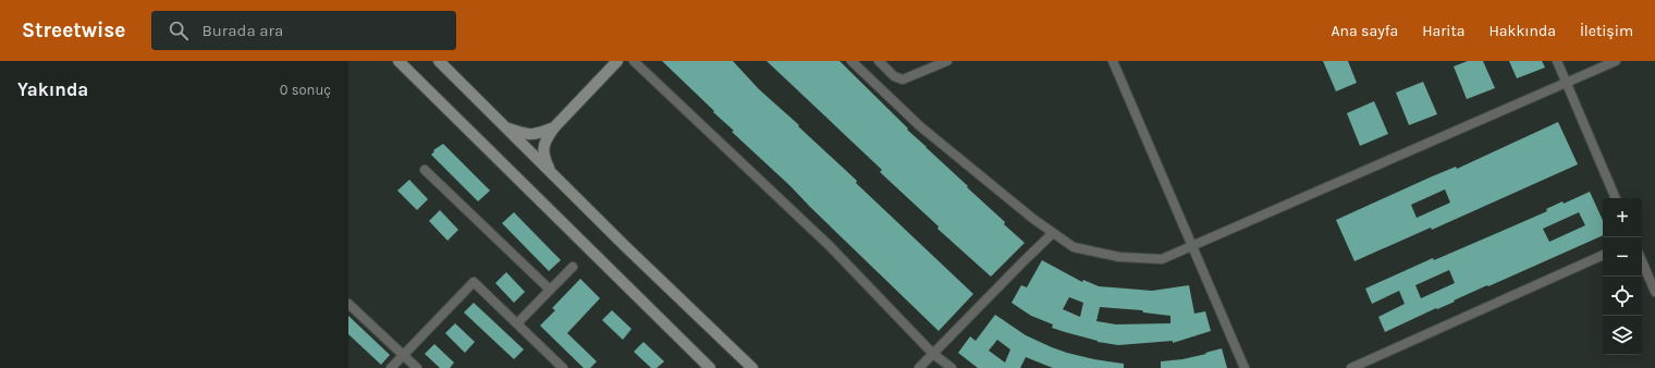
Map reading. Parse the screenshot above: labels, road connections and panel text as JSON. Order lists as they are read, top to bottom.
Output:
{
  "page": {
    "header": "Streetwise",
    "search": "Burada ara",
    "nav": [
      "Ana sayfa",
      "Harita",
      "Hakkında",
      "İletişim"
    ],
    "heading": ["Yakında", "0 sonuç"],
    "map_buttons": ["+", "−"]
  }
}
